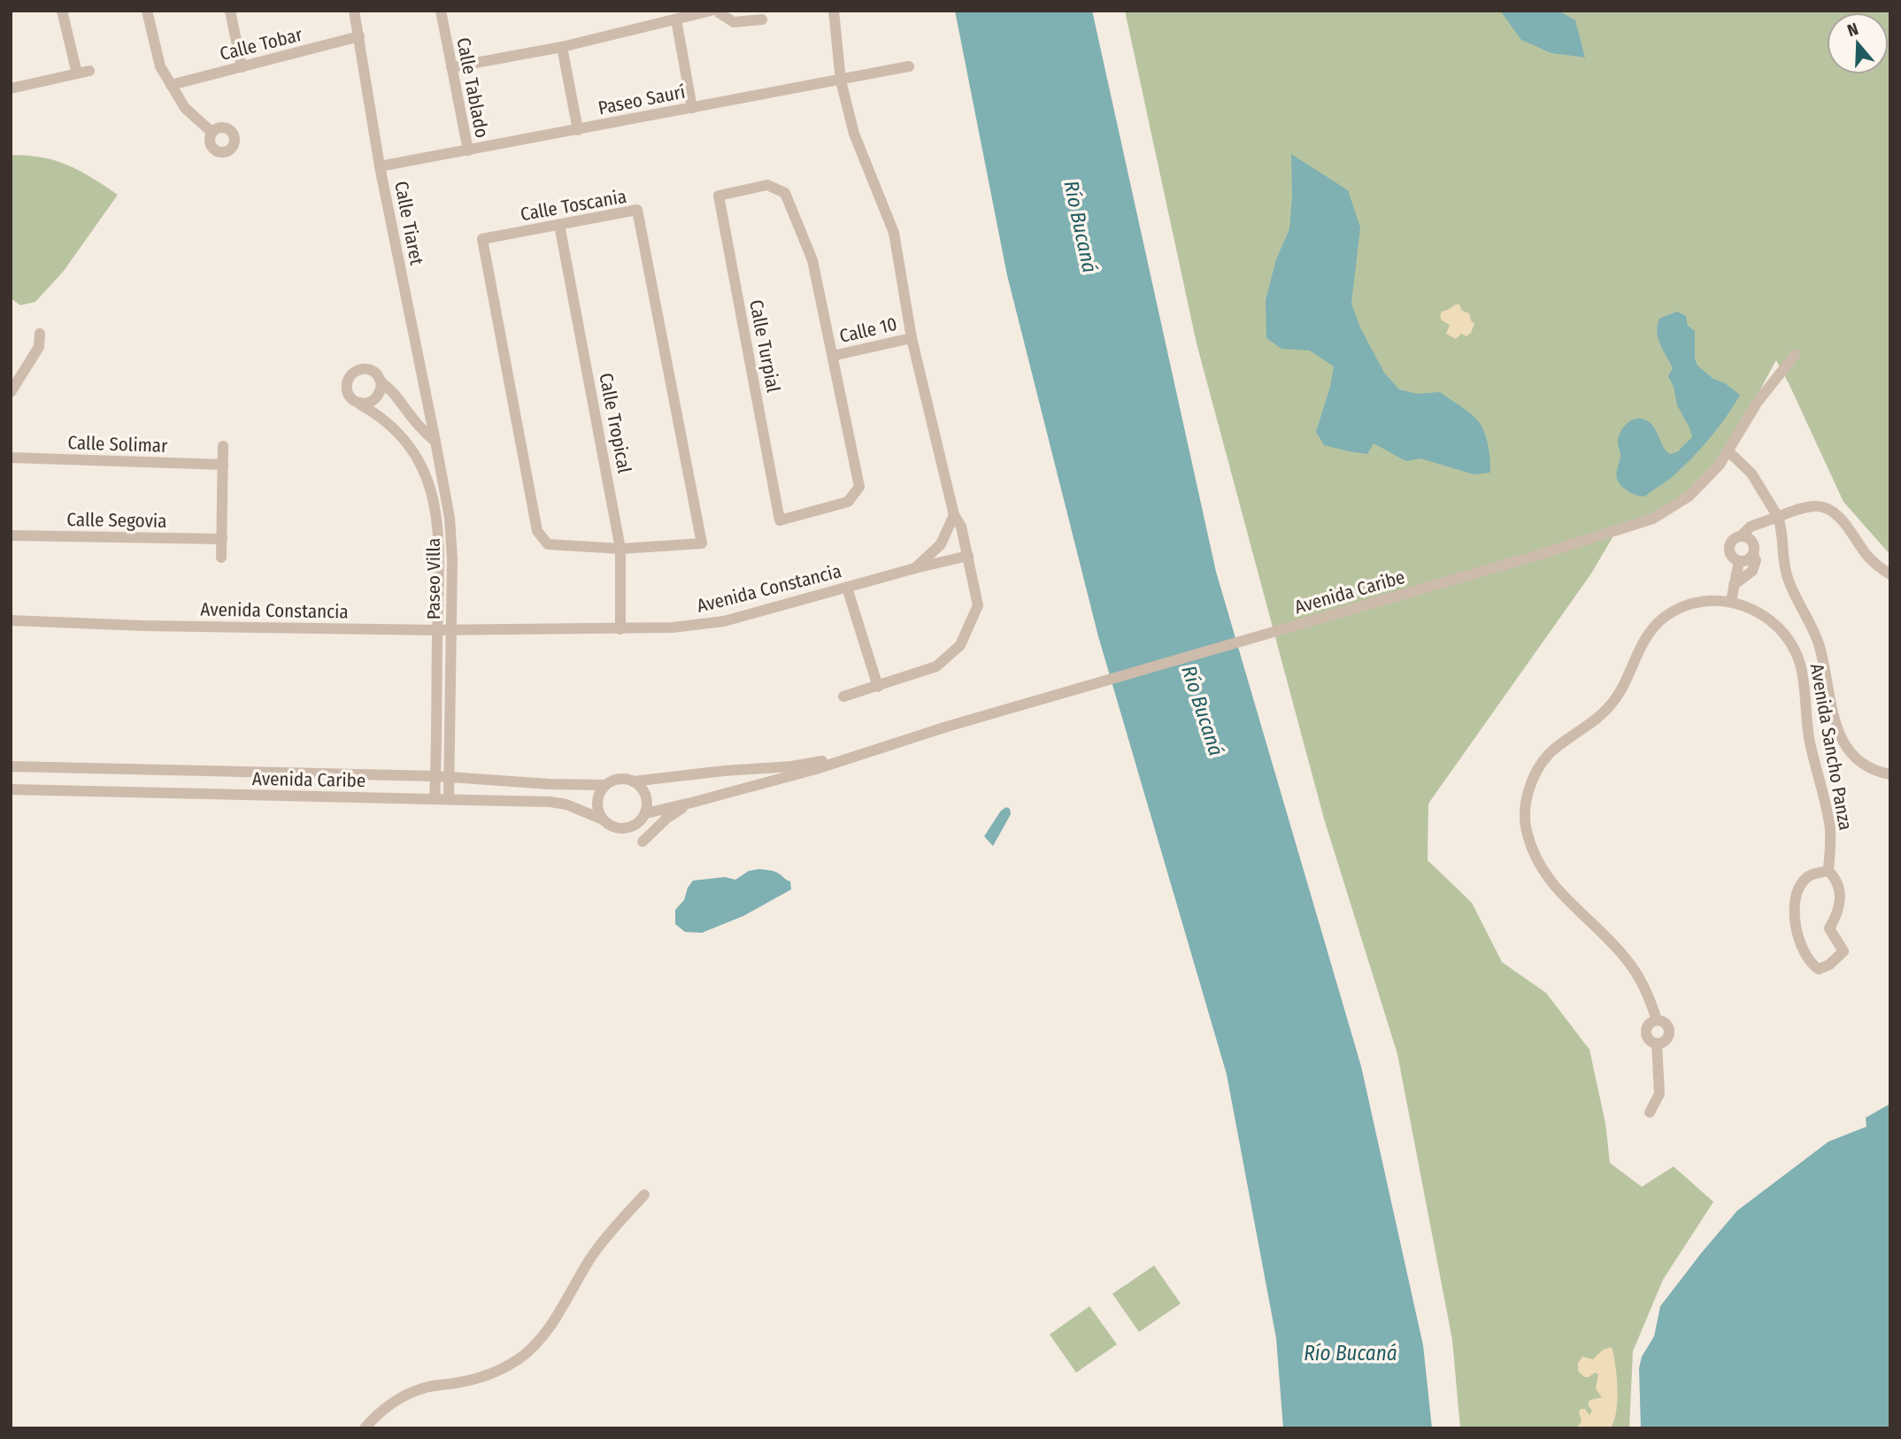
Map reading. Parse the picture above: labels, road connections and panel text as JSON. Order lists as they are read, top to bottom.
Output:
{
  "streets": {
    "street": [
      "Calle Tobar",
      "Calle Tablado",
      "Paseo Saurí",
      "Calle Toscania",
      "Calle Tiaret",
      "Calle 10",
      "Calle Turpial",
      "Calle Tropical",
      "Calle Solimar",
      "Calle Segovia",
      "Paseo Villa",
      "Avenida Constancia",
      "Avenida Caribe",
      "Avenida Sancho Panza"
    ]
  },
  "crossings": [
    ["Calle Tobar", "Calle Tiaret"],
    ["Calle Tablado", "Paseo Saurí"],
    ["Paseo Saurí", "Calle Tiaret"],
    ["Calle Toscania", "Calle Tropical"],
    ["Calle Tiaret", "Paseo Villa"],
    ["Calle 10", "Calle Turpial"],
    ["Calle Tropical", "Avenida Constancia"],
    ["Paseo Villa", "Avenida Constancia"],
    ["Paseo Villa", "Avenida Caribe"]
  ],
  "water": ["Río Bucaná"],
  "north": "top"
}
